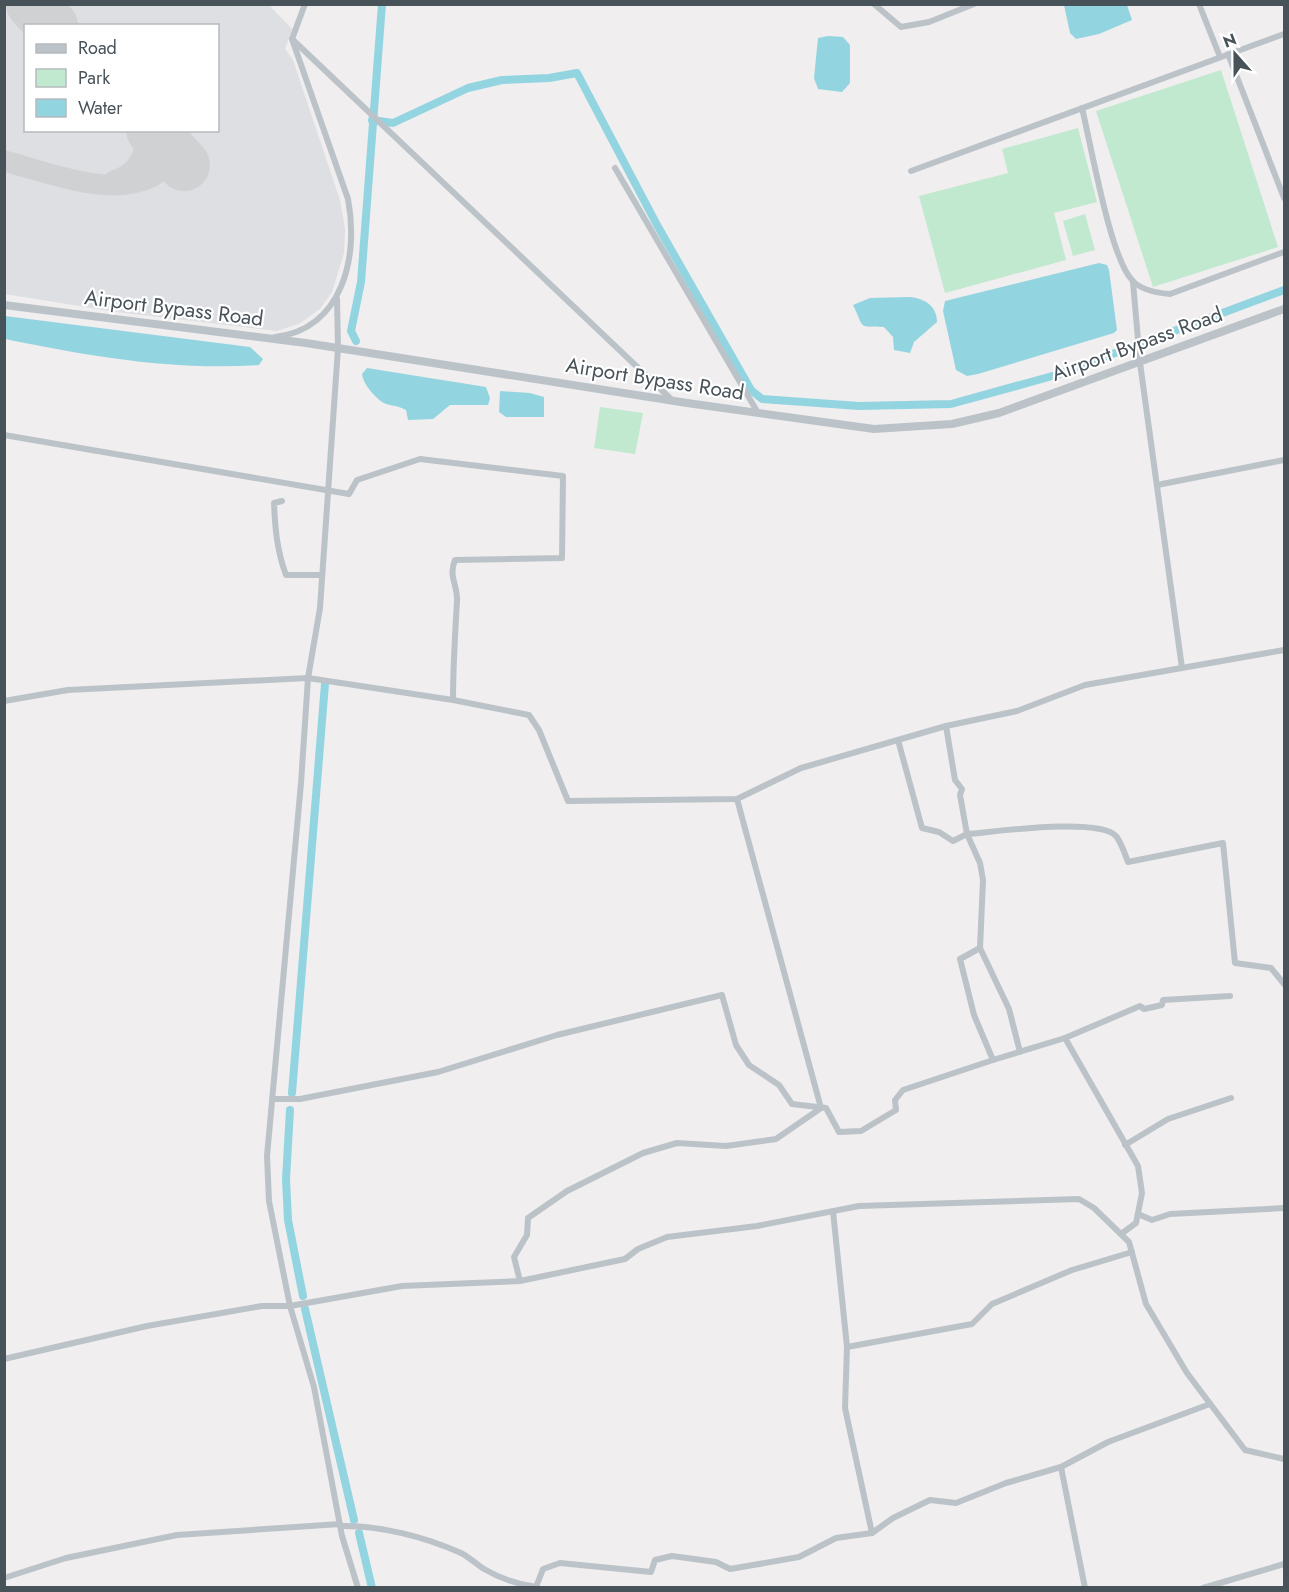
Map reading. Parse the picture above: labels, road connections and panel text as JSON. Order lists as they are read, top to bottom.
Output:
{
  "streets": {
    "street": ["Airport Bypass Road"]
  },
  "legend": ["Road", "Park", "Water"],
  "north": "top"
}
